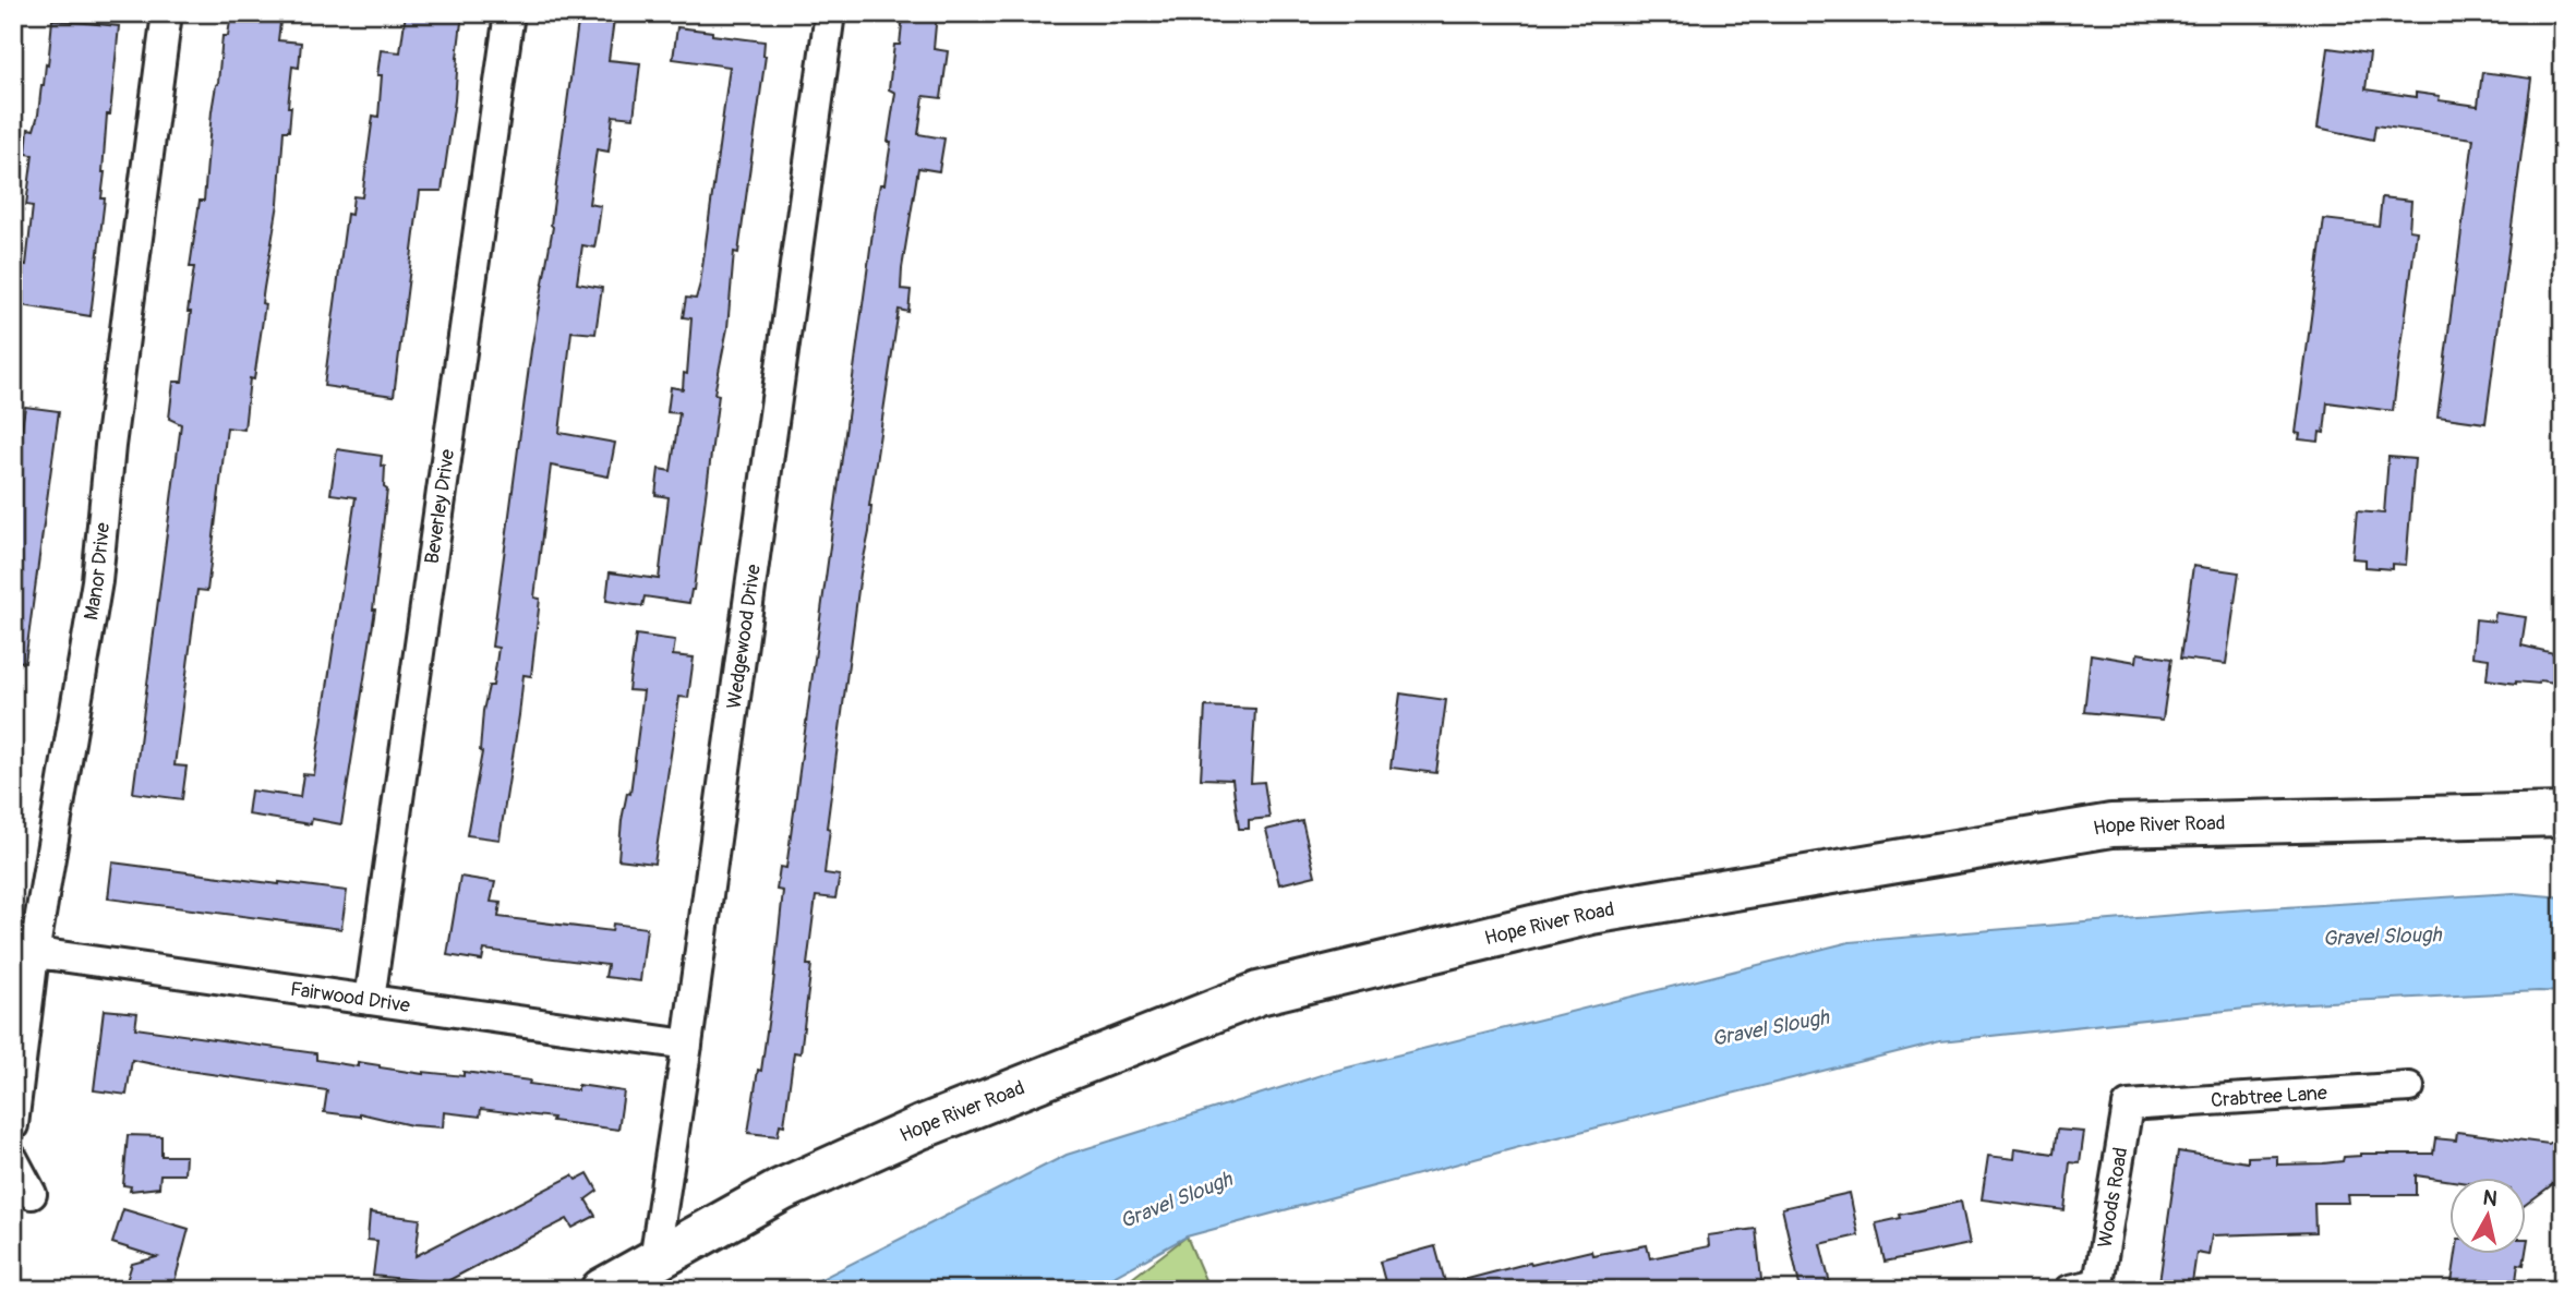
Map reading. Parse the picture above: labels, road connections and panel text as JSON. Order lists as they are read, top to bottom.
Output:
{
  "streets": {
    "street": [
      "Beverley Drive",
      "Manor Drive",
      "Wedgewood Drive",
      "Hope River Road",
      "Fairwood Drive",
      "Crabtree Lane",
      "Woods Road"
    ]
  },
  "crossings": [
    ["Beverley Drive", "Fairwood Drive"],
    ["Manor Drive", "Fairwood Drive"],
    ["Wedgewood Drive", "Hope River Road"],
    ["Wedgewood Drive", "Fairwood Drive"],
    ["Crabtree Lane", "Woods Road"]
  ],
  "water": ["Gravel Slough"],
  "north": "top"
}
